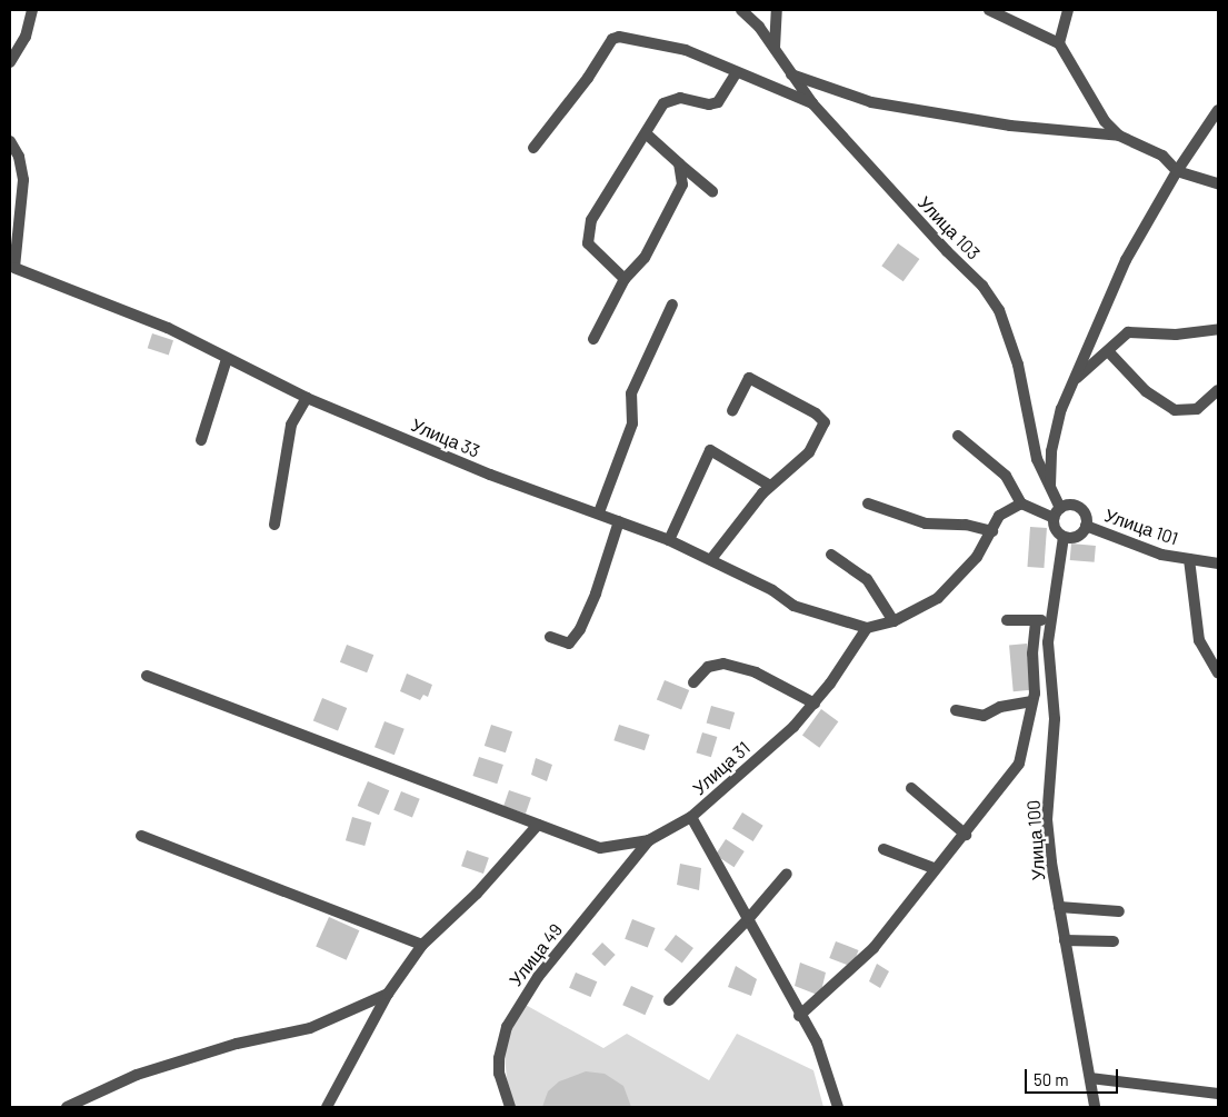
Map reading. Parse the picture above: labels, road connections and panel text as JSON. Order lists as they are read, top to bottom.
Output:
{
  "streets": {
    "street": [
      "Улица 103",
      "Улица 33",
      "Улица 101",
      "Улица 31",
      "Улица 100",
      "Улица 49"
    ]
  },
  "crossings": [
    ["Улица 103", "Улица 101"],
    ["Улица 103", "Улица 100"],
    ["Улица 33", "Улица 31"],
    ["Улица 101", "Улица 100"],
    ["Улица 31", "Улица 49"]
  ],
  "scale_bar": "50 m"
}
